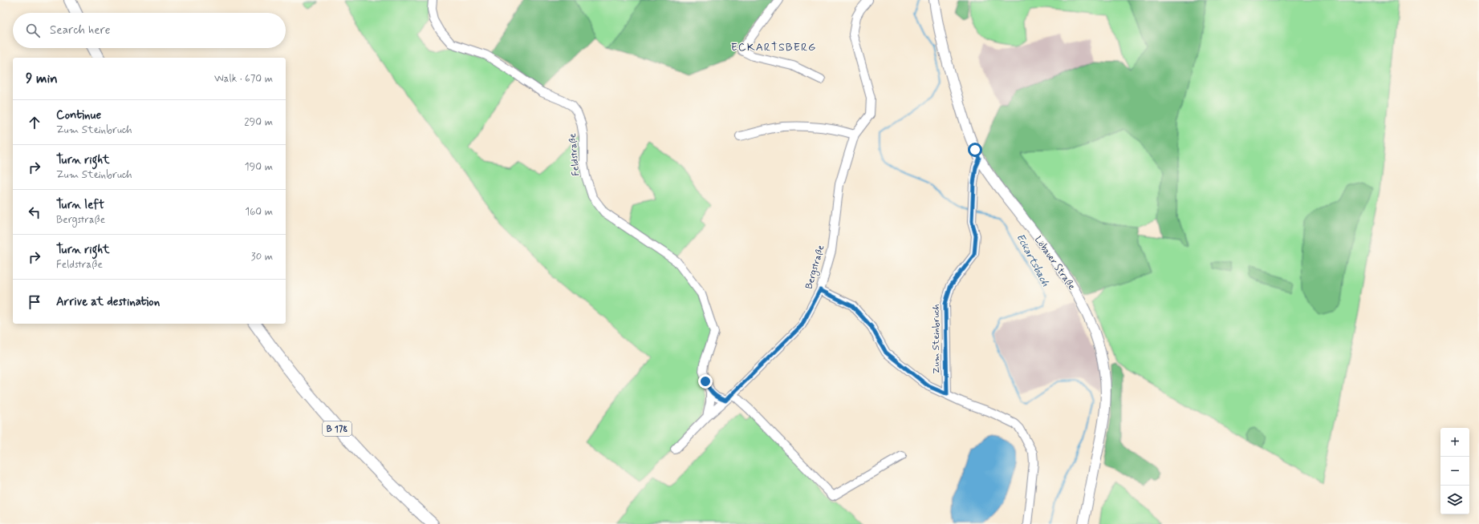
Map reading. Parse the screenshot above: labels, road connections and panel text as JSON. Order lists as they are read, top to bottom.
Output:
{
  "streets": {
    "highway": ["B 178"],
    "main road": ["Löbauer Straße"],
    "street": ["Feldstraße", "Bergstraße", "Zum Steinbruch"]
  },
  "crossings": [
    ["Feldstraße", "Bergstraße"],
    ["Löbauer Straße", "Zum Steinbruch"],
    ["Bergstraße", "Zum Steinbruch"]
  ],
  "districts": ["ECKARTSBERG"],
  "water": ["Eckartsbach"],
  "page": {
    "search": "Search here",
    "heading": ["9 min", "Walk · 670 m"],
    "list": [
      ["Continue", "Zum Steinbruch", "290 m"],
      ["Turn right", "Zum Steinbruch", "190 m"],
      ["Turn left", "Bergstraße", "160 m"],
      ["Turn right", "Feldstraße", "30 m"],
      "Arrive at destination"
    ],
    "map_buttons": ["+", "−"]
  }
}
